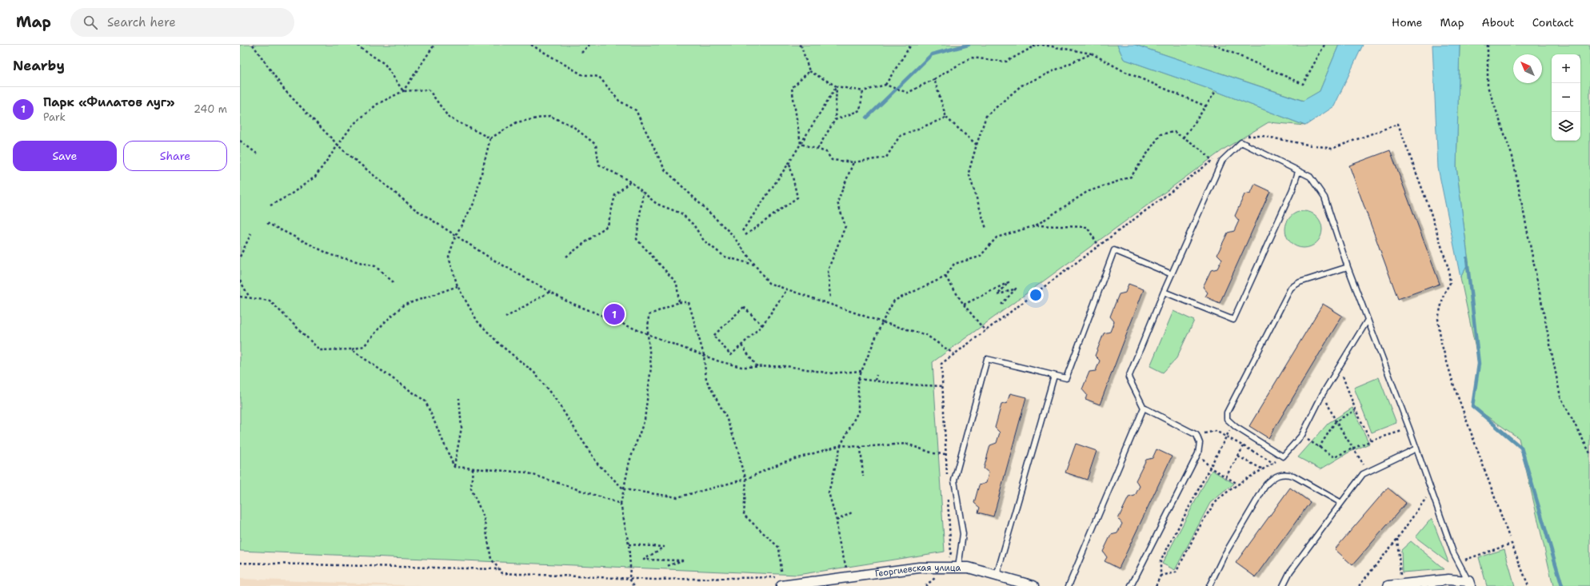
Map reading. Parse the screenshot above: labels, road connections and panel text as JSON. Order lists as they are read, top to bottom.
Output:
{
  "streets": {
    "street": ["Георгиевская улица"]
  },
  "north": "top left",
  "page": {
    "header": "Map",
    "search": "Search here",
    "nav": [
      "Home",
      "Map",
      "About",
      "Contact"
    ],
    "heading": "Nearby",
    "map_buttons": ["+", "−"],
    "list": [
      {
        "mark": "1",
        "name": "Парк «Филатов луг»",
        "note": "Park",
        "value": "240 m"
      }
    ],
    "buttons": ["Save", "Share"],
    "pins": "1"
  }
}
